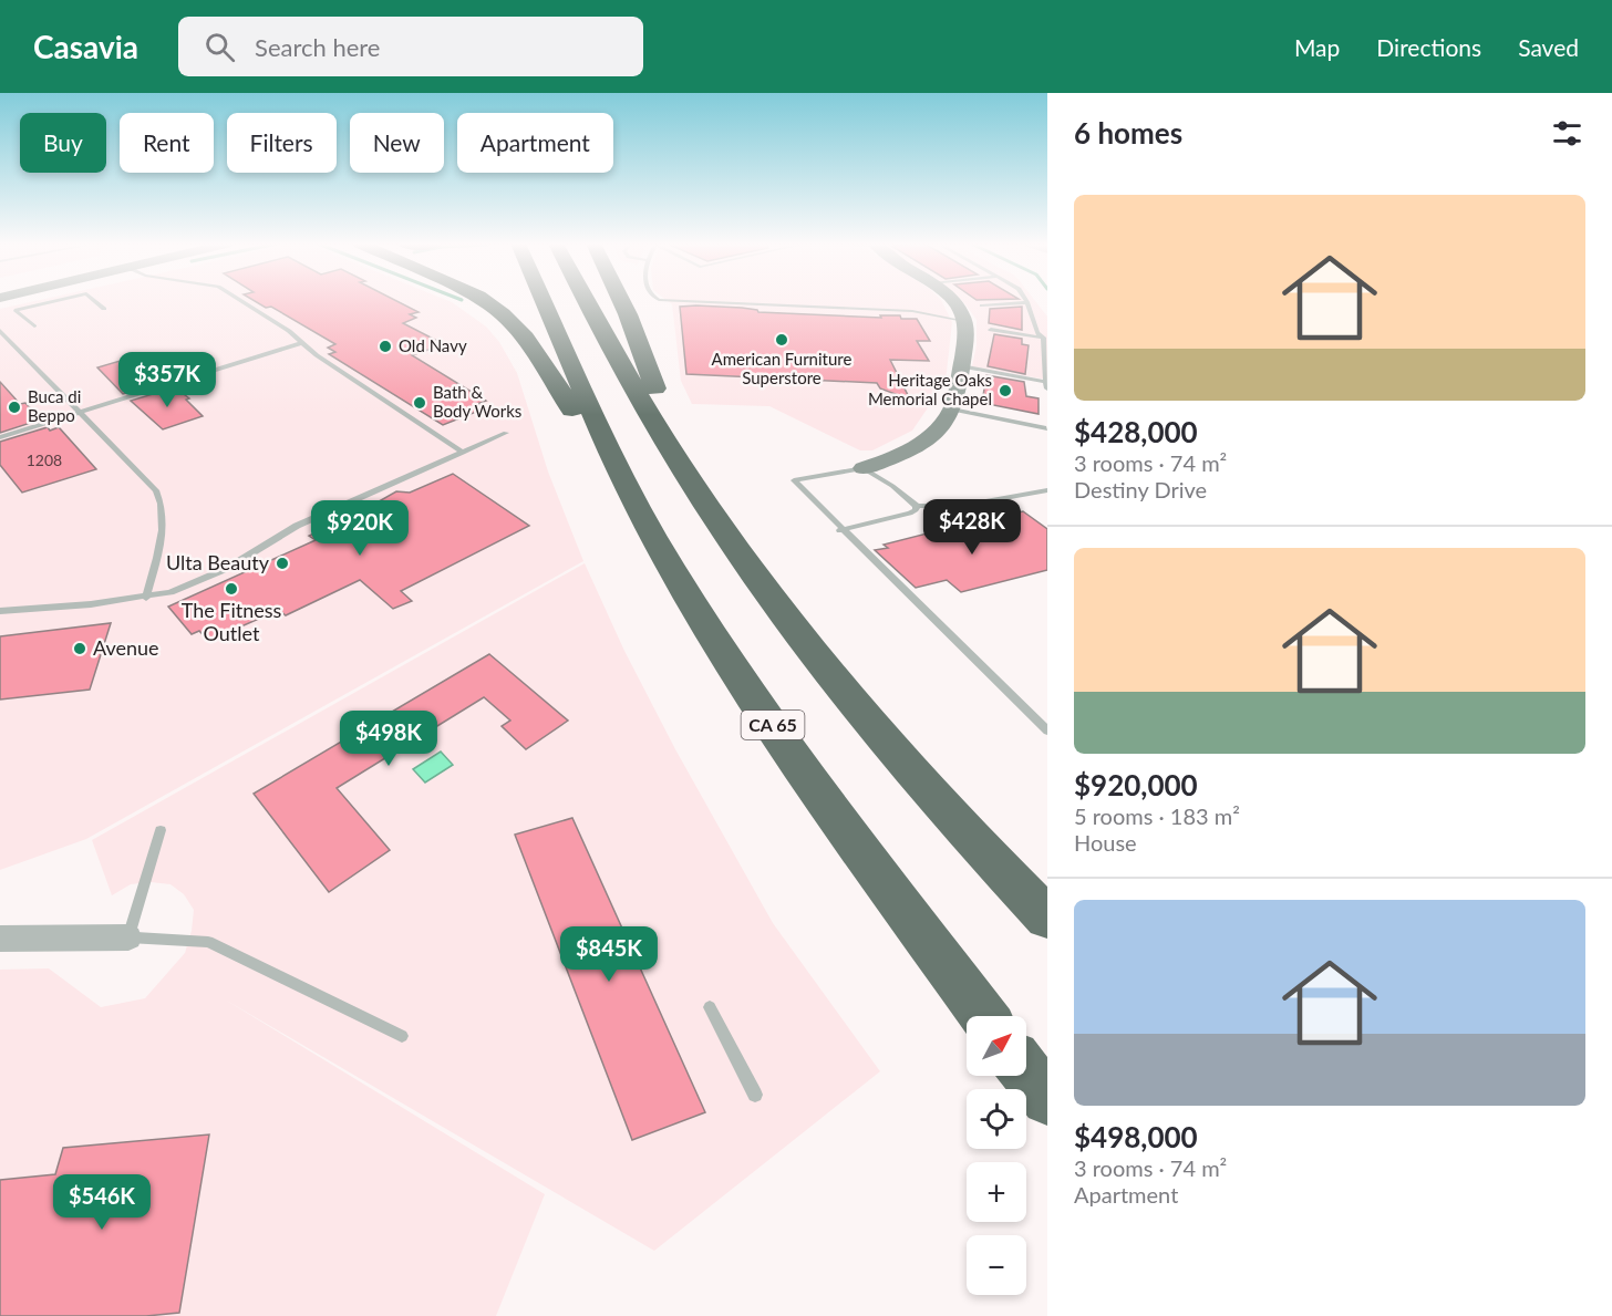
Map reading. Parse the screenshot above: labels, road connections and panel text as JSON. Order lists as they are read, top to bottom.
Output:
{
  "streets": {
    "highway": ["CA 65"]
  },
  "places": [
    "American Furniture Superstore",
    "Old Navy",
    "Heritage Oaks Memorial Chapel",
    "Bath & Body Works",
    "Buca di Beppo",
    "Ulta Beauty",
    "The Fitness Outlet",
    "Avenue"
  ],
  "house_numbers": ["1208"],
  "north": "top right",
  "page": {
    "header": "Casavia",
    "search": "Search here",
    "nav": ["Map", "Directions", "Saved"],
    "heading": "6 homes",
    "chip": [
      "Buy",
      "Rent",
      "Filters",
      "New",
      "Apartment"
    ],
    "list": [
      {
        "name": "$428,000",
        "note": "3 rooms · 74 m² · Destiny Drive"
      },
      {
        "name": "$920,000",
        "note": "5 rooms · 183 m² · House"
      },
      {
        "name": "$498,000",
        "note": "3 rooms · 74 m² · Apartment"
      }
    ],
    "price": [
      "$357K",
      "$428K",
      "$920K",
      "$498K",
      "$845K",
      "$546K"
    ],
    "map_buttons": ["+", "−"]
  }
}
